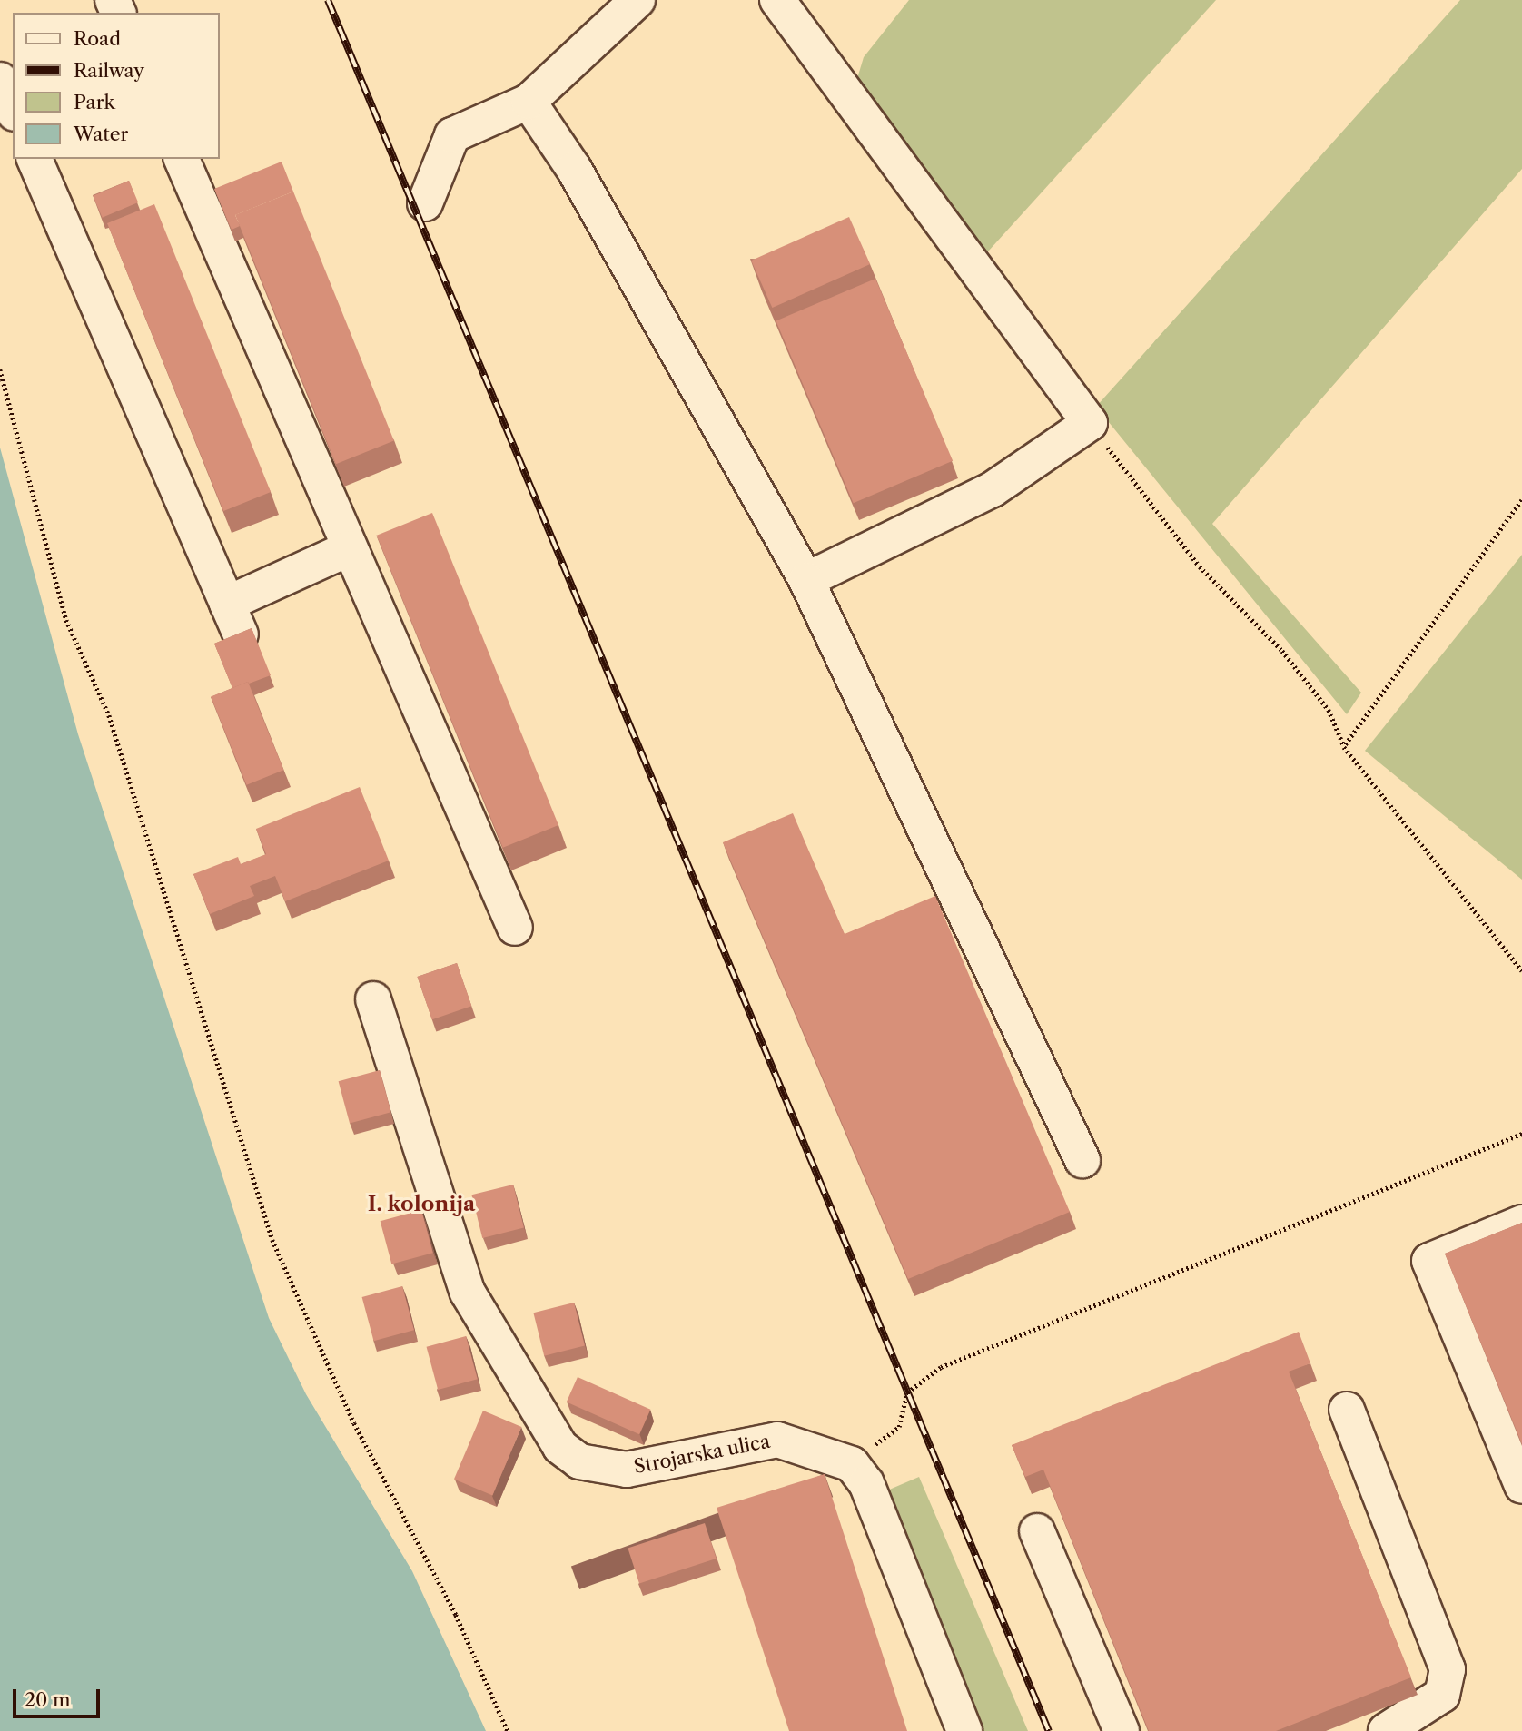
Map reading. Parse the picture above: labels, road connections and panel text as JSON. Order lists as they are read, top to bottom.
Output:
{
  "streets": {
    "street": ["Strojarska ulica"]
  },
  "districts": ["I. kolonija"],
  "legend": [
    "Road",
    "Railway",
    "Park",
    "Water"
  ],
  "scale_bar": "20 m"
}
